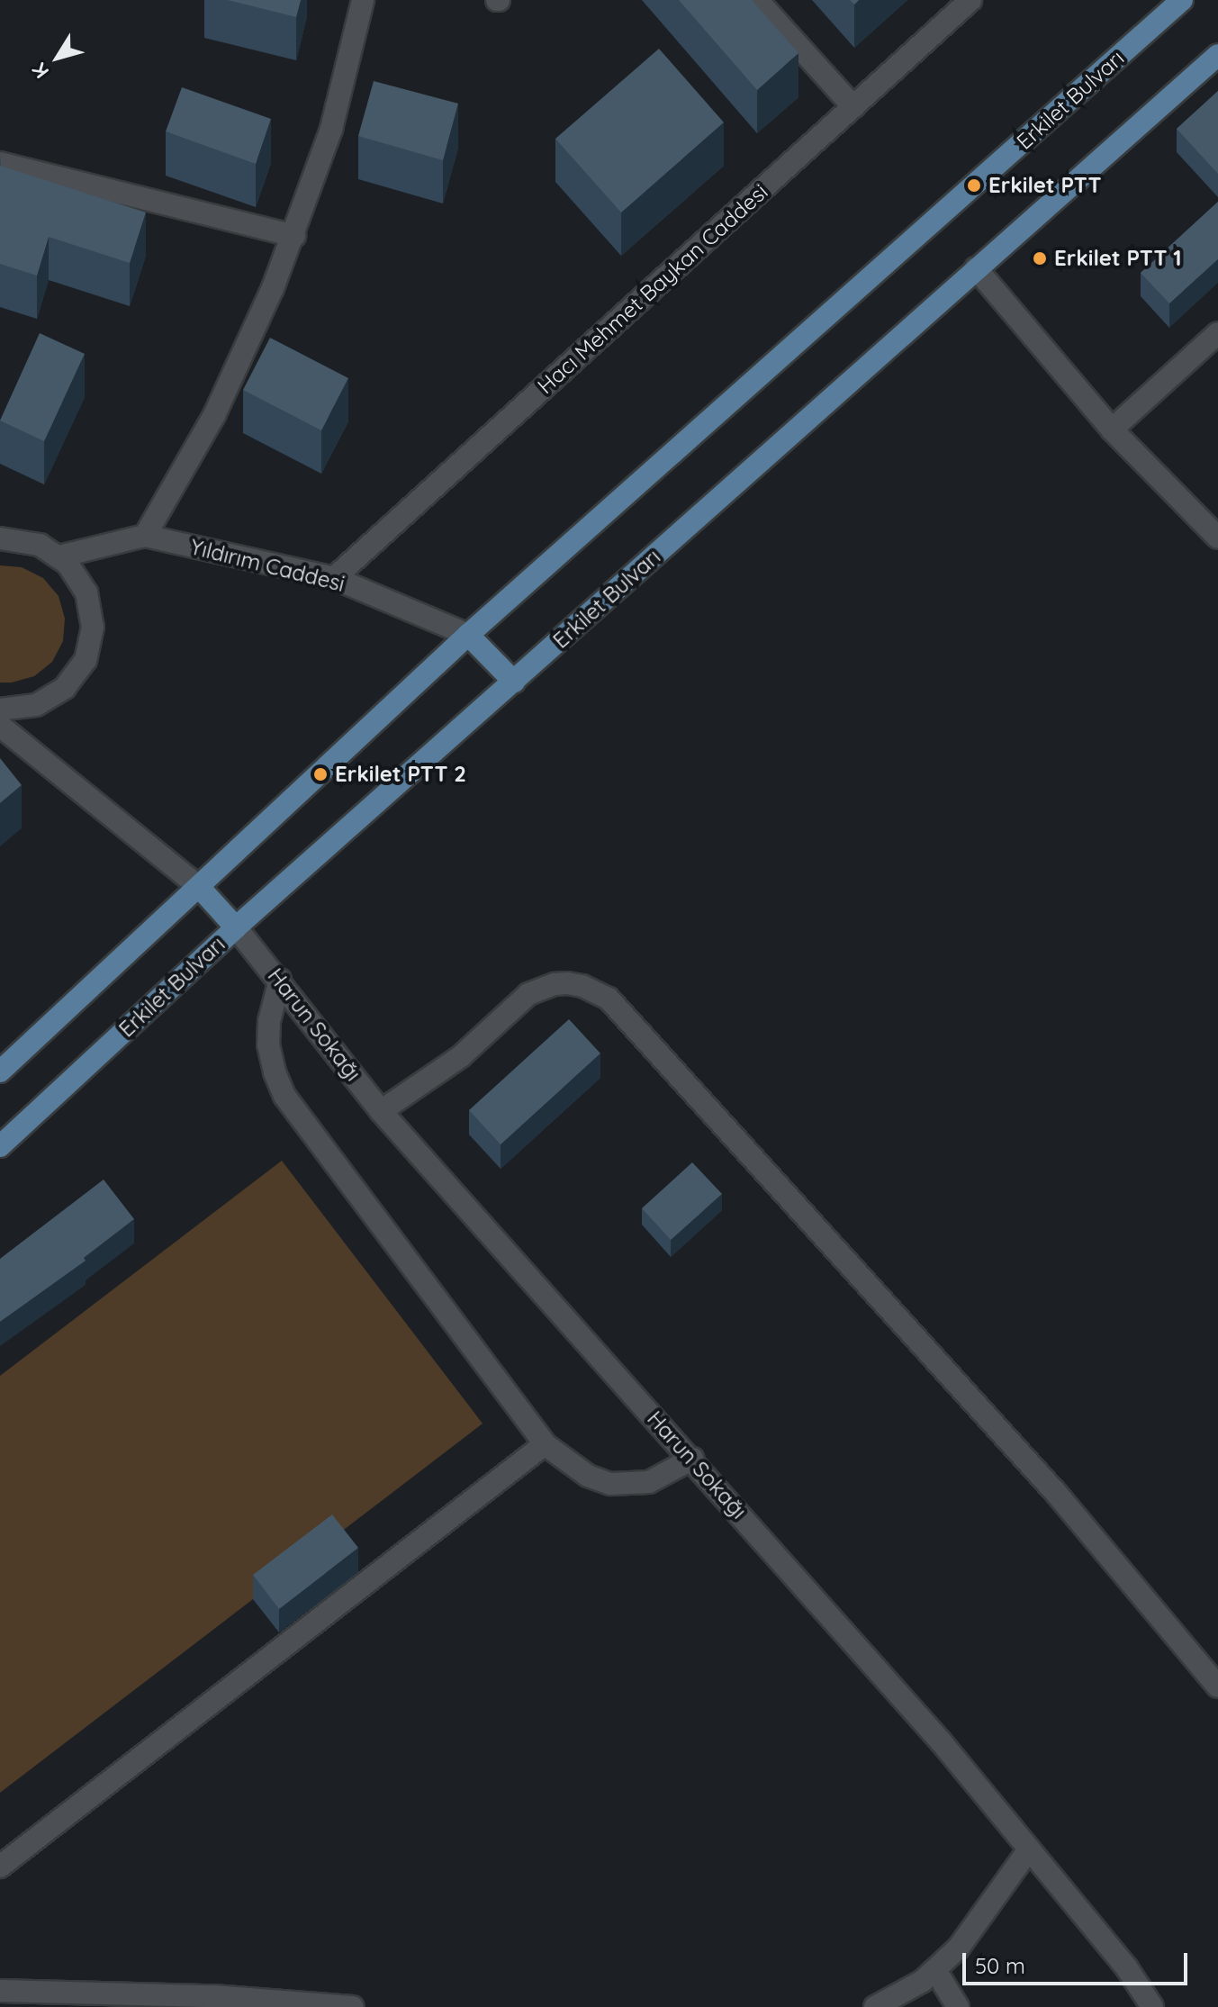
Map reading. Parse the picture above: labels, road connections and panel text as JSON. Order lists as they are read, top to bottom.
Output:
{
  "streets": {
    "main road": ["Erkilet Bulvarı"],
    "street": ["Hacı Mehmet Baykan Caddesi", "Yıldırım Caddesi", "Harun Sokağı"]
  },
  "crossings": [
    ["Erkilet Bulvarı", "Yıldırım Caddesi"],
    ["Erkilet Bulvarı", "Harun Sokağı"],
    ["Hacı Mehmet Baykan Caddesi", "Yıldırım Caddesi"]
  ],
  "places": ["Erkilet PTT", "Erkilet PTT 1", "Erkilet PTT 2"],
  "scale_bar": "50 m",
  "north": "bottom left"
}
